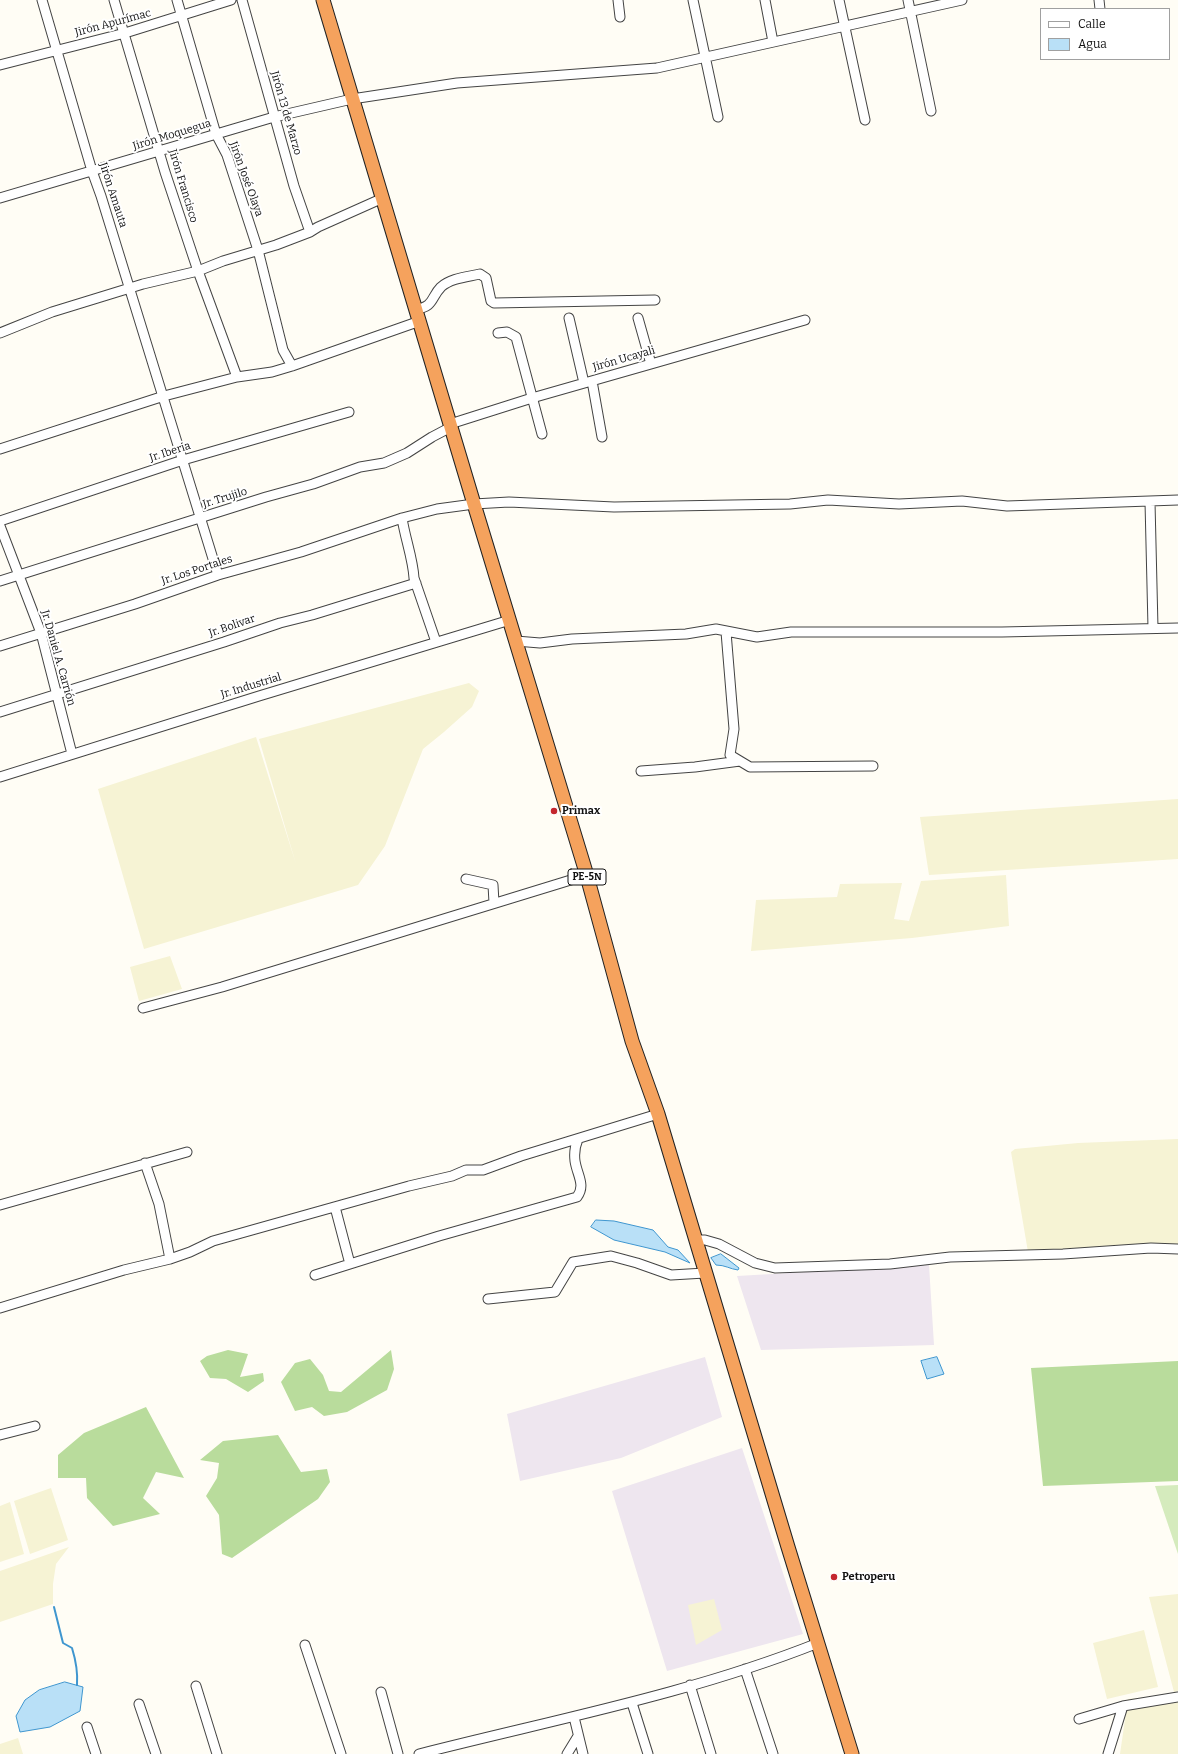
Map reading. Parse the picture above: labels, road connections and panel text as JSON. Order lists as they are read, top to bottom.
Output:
{
  "streets": {
    "highway": ["PE-5N"],
    "street": [
      "Jirón Apurímac",
      "Jirón 13 de Marzo",
      "Jirón Moquegua",
      "Jirón José Olaya",
      "Jirón Francisco",
      "Jirón Amauta",
      "Jirón Ucayali",
      "Jr. Iberia",
      "Jr. Trujilo",
      "Jr. Los Portales",
      "Jr. Bolivar",
      "Jr. Daniel A. Carrión",
      "Jr. Industrial"
    ]
  },
  "crossings": [
    ["Jirón Apurímac", "Jirón José Olaya"],
    ["Jirón Apurímac", "Jirón Francisco"],
    ["Jirón Apurímac", "Jirón Amauta"],
    ["Jirón 13 de Marzo", "Jirón Moquegua"],
    ["Jirón Moquegua", "Jirón José Olaya"],
    ["Jirón Moquegua", "Jirón Francisco"],
    ["Jirón Moquegua", "Jirón Amauta"],
    ["Jirón Moquegua", "PE-5N"],
    ["Jirón Amauta", "Jr. Iberia"],
    ["Jirón Amauta", "Jr. Trujilo"],
    ["Jirón Amauta", "Jr. Los Portales"],
    ["Jirón Ucayali", "Jr. Trujilo"],
    ["Jirón Ucayali", "PE-5N"],
    ["Jr. Trujilo", "Jr. Daniel A. Carrión"],
    ["Jr. Trujilo", "PE-5N"],
    ["Jr. Los Portales", "Jr. Daniel A. Carrión"],
    ["Jr. Los Portales", "PE-5N"],
    ["Jr. Bolivar", "Jr. Daniel A. Carrión"],
    ["Jr. Daniel A. Carrión", "Jr. Industrial"],
    ["Jr. Industrial", "PE-5N"]
  ],
  "places": ["Primax", "Petroperu"],
  "legend": ["Calle", "Agua"]
}
